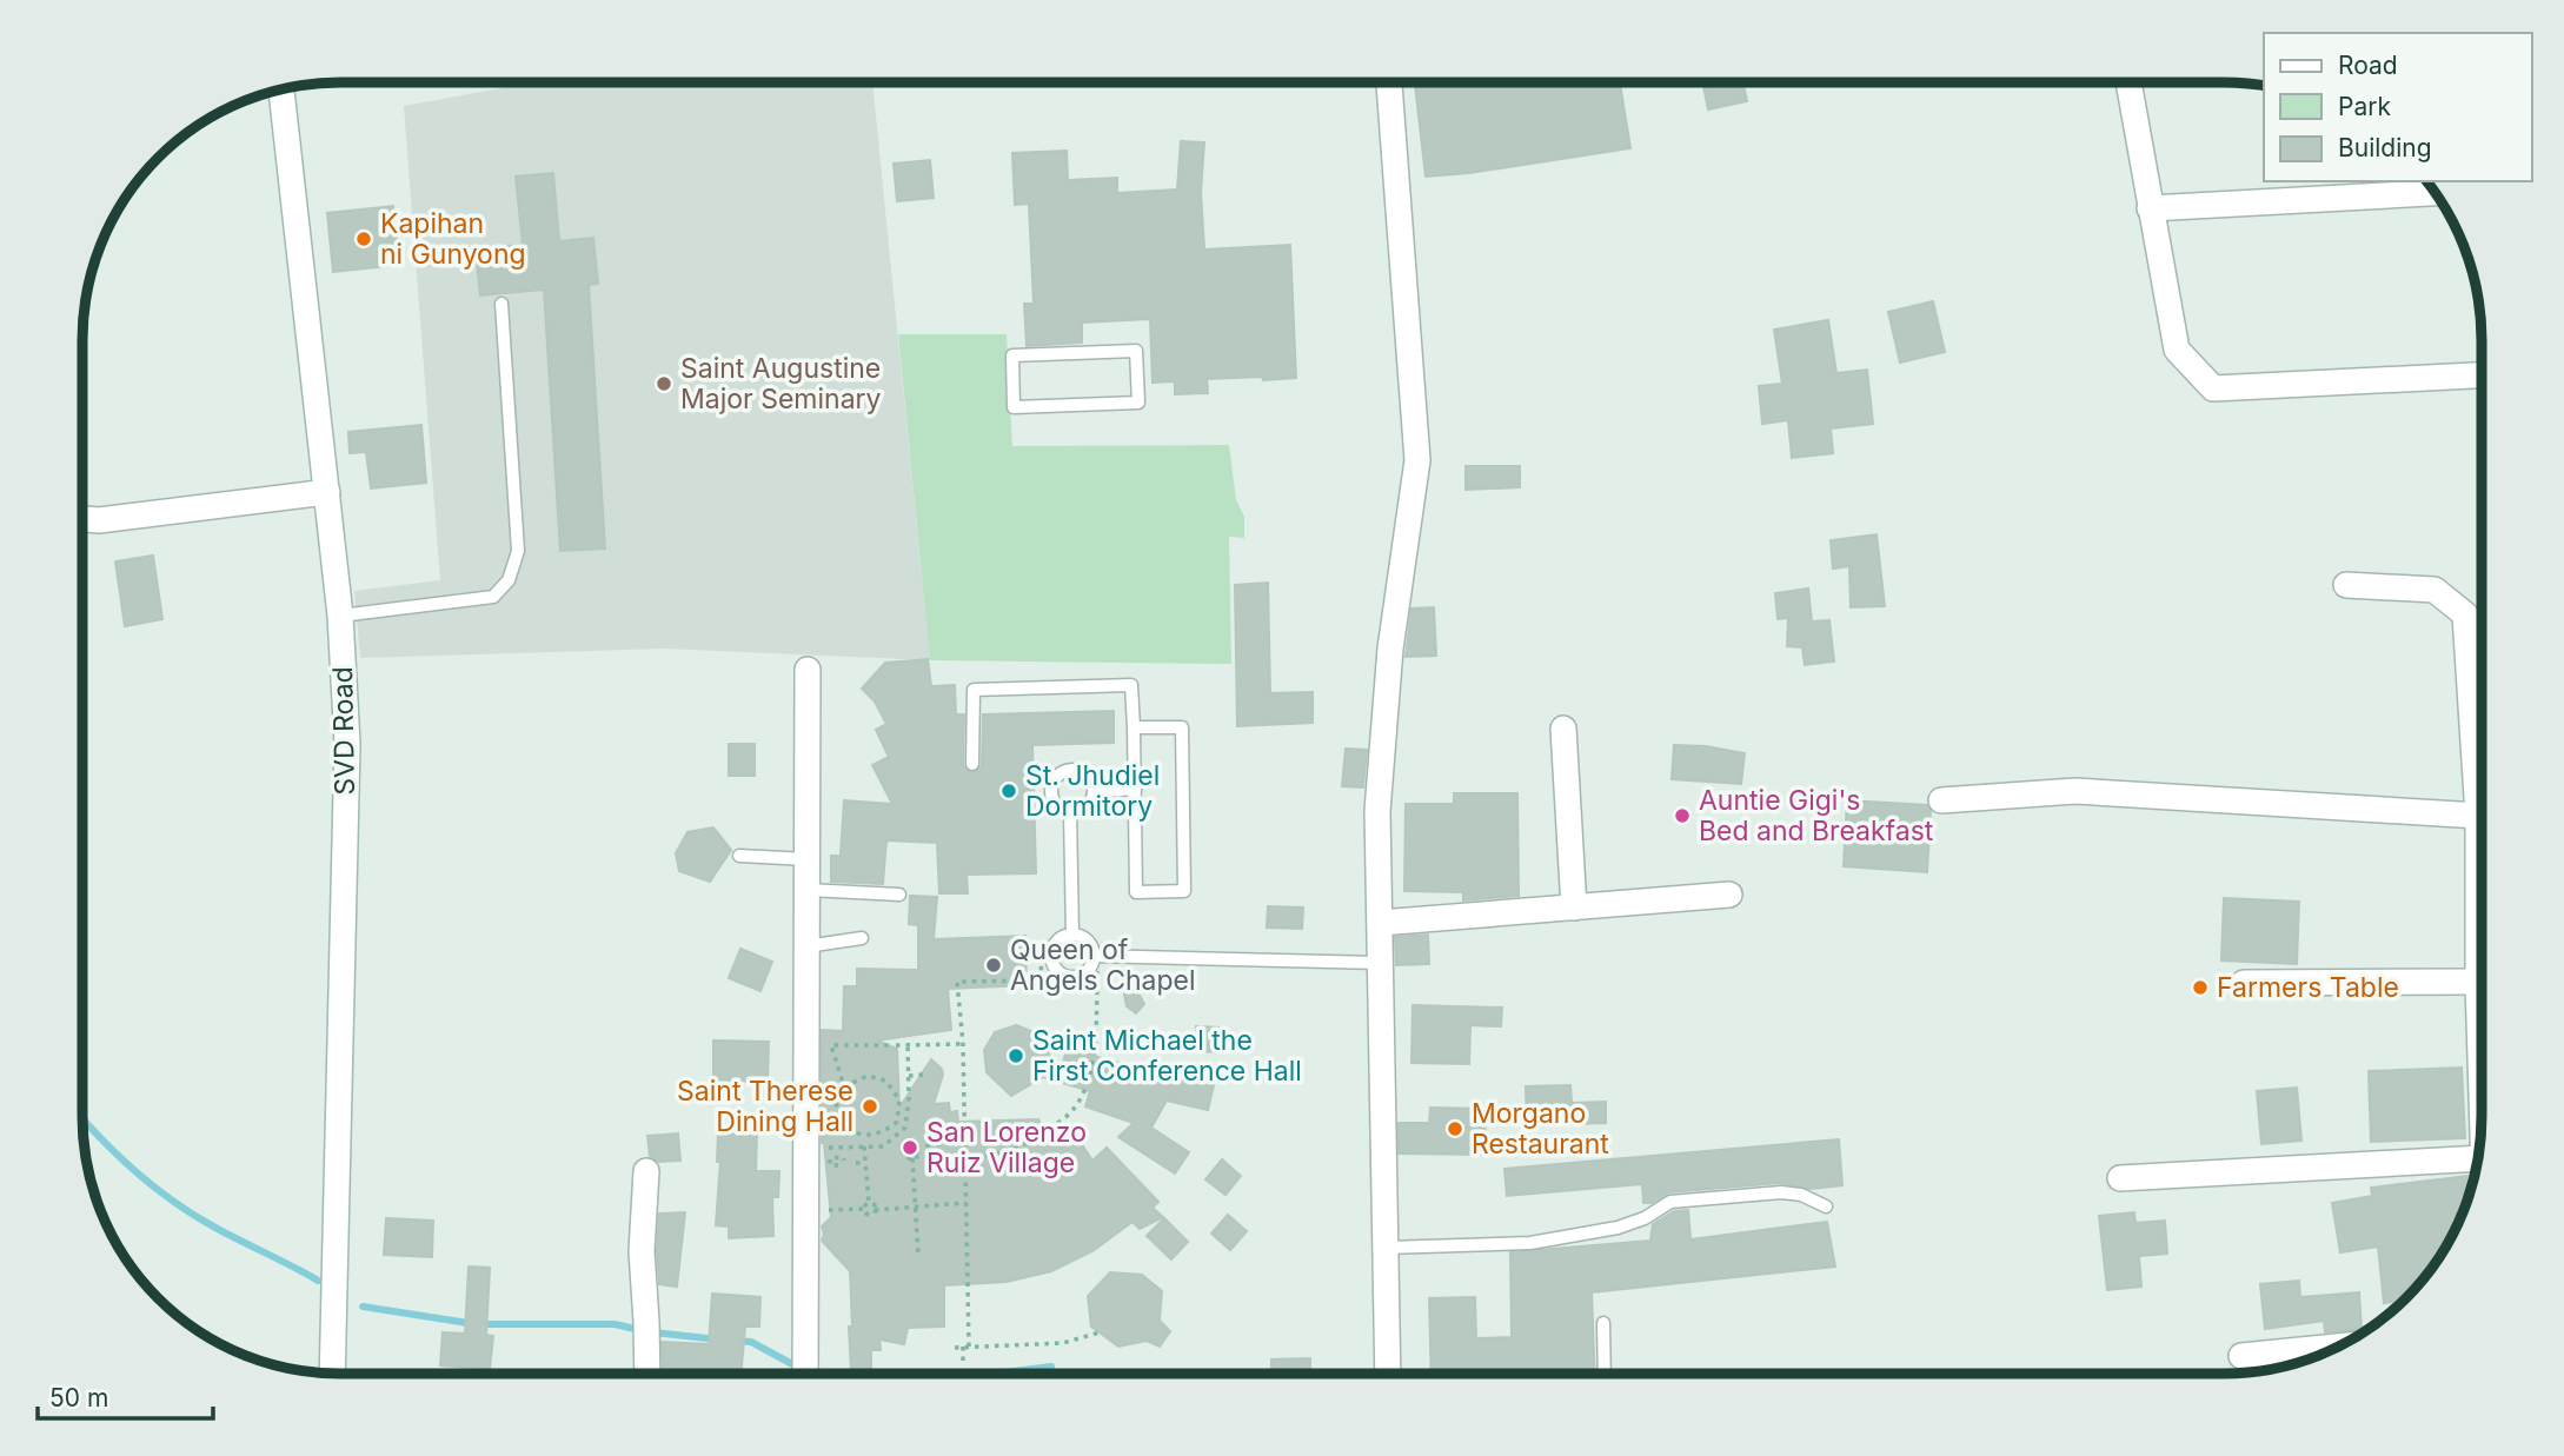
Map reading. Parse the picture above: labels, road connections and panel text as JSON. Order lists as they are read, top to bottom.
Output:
{
  "streets": {
    "street": ["SVD Road"]
  },
  "places": [
    "Kapihan ni Gunyong",
    "Saint Augustine Major Seminary",
    "St. Jhudiel Dormitory",
    "Auntie Gigi's Bed and Breakfast",
    "Queen of Angels Chapel",
    "Farmers Table",
    "Saint Michael the First Conference Hall",
    "Saint Therese Dining Hall",
    "Morgano Restaurant",
    "San Lorenzo Ruiz Village"
  ],
  "legend": ["Road", "Park", "Building"],
  "scale_bar": "50 m"
}
